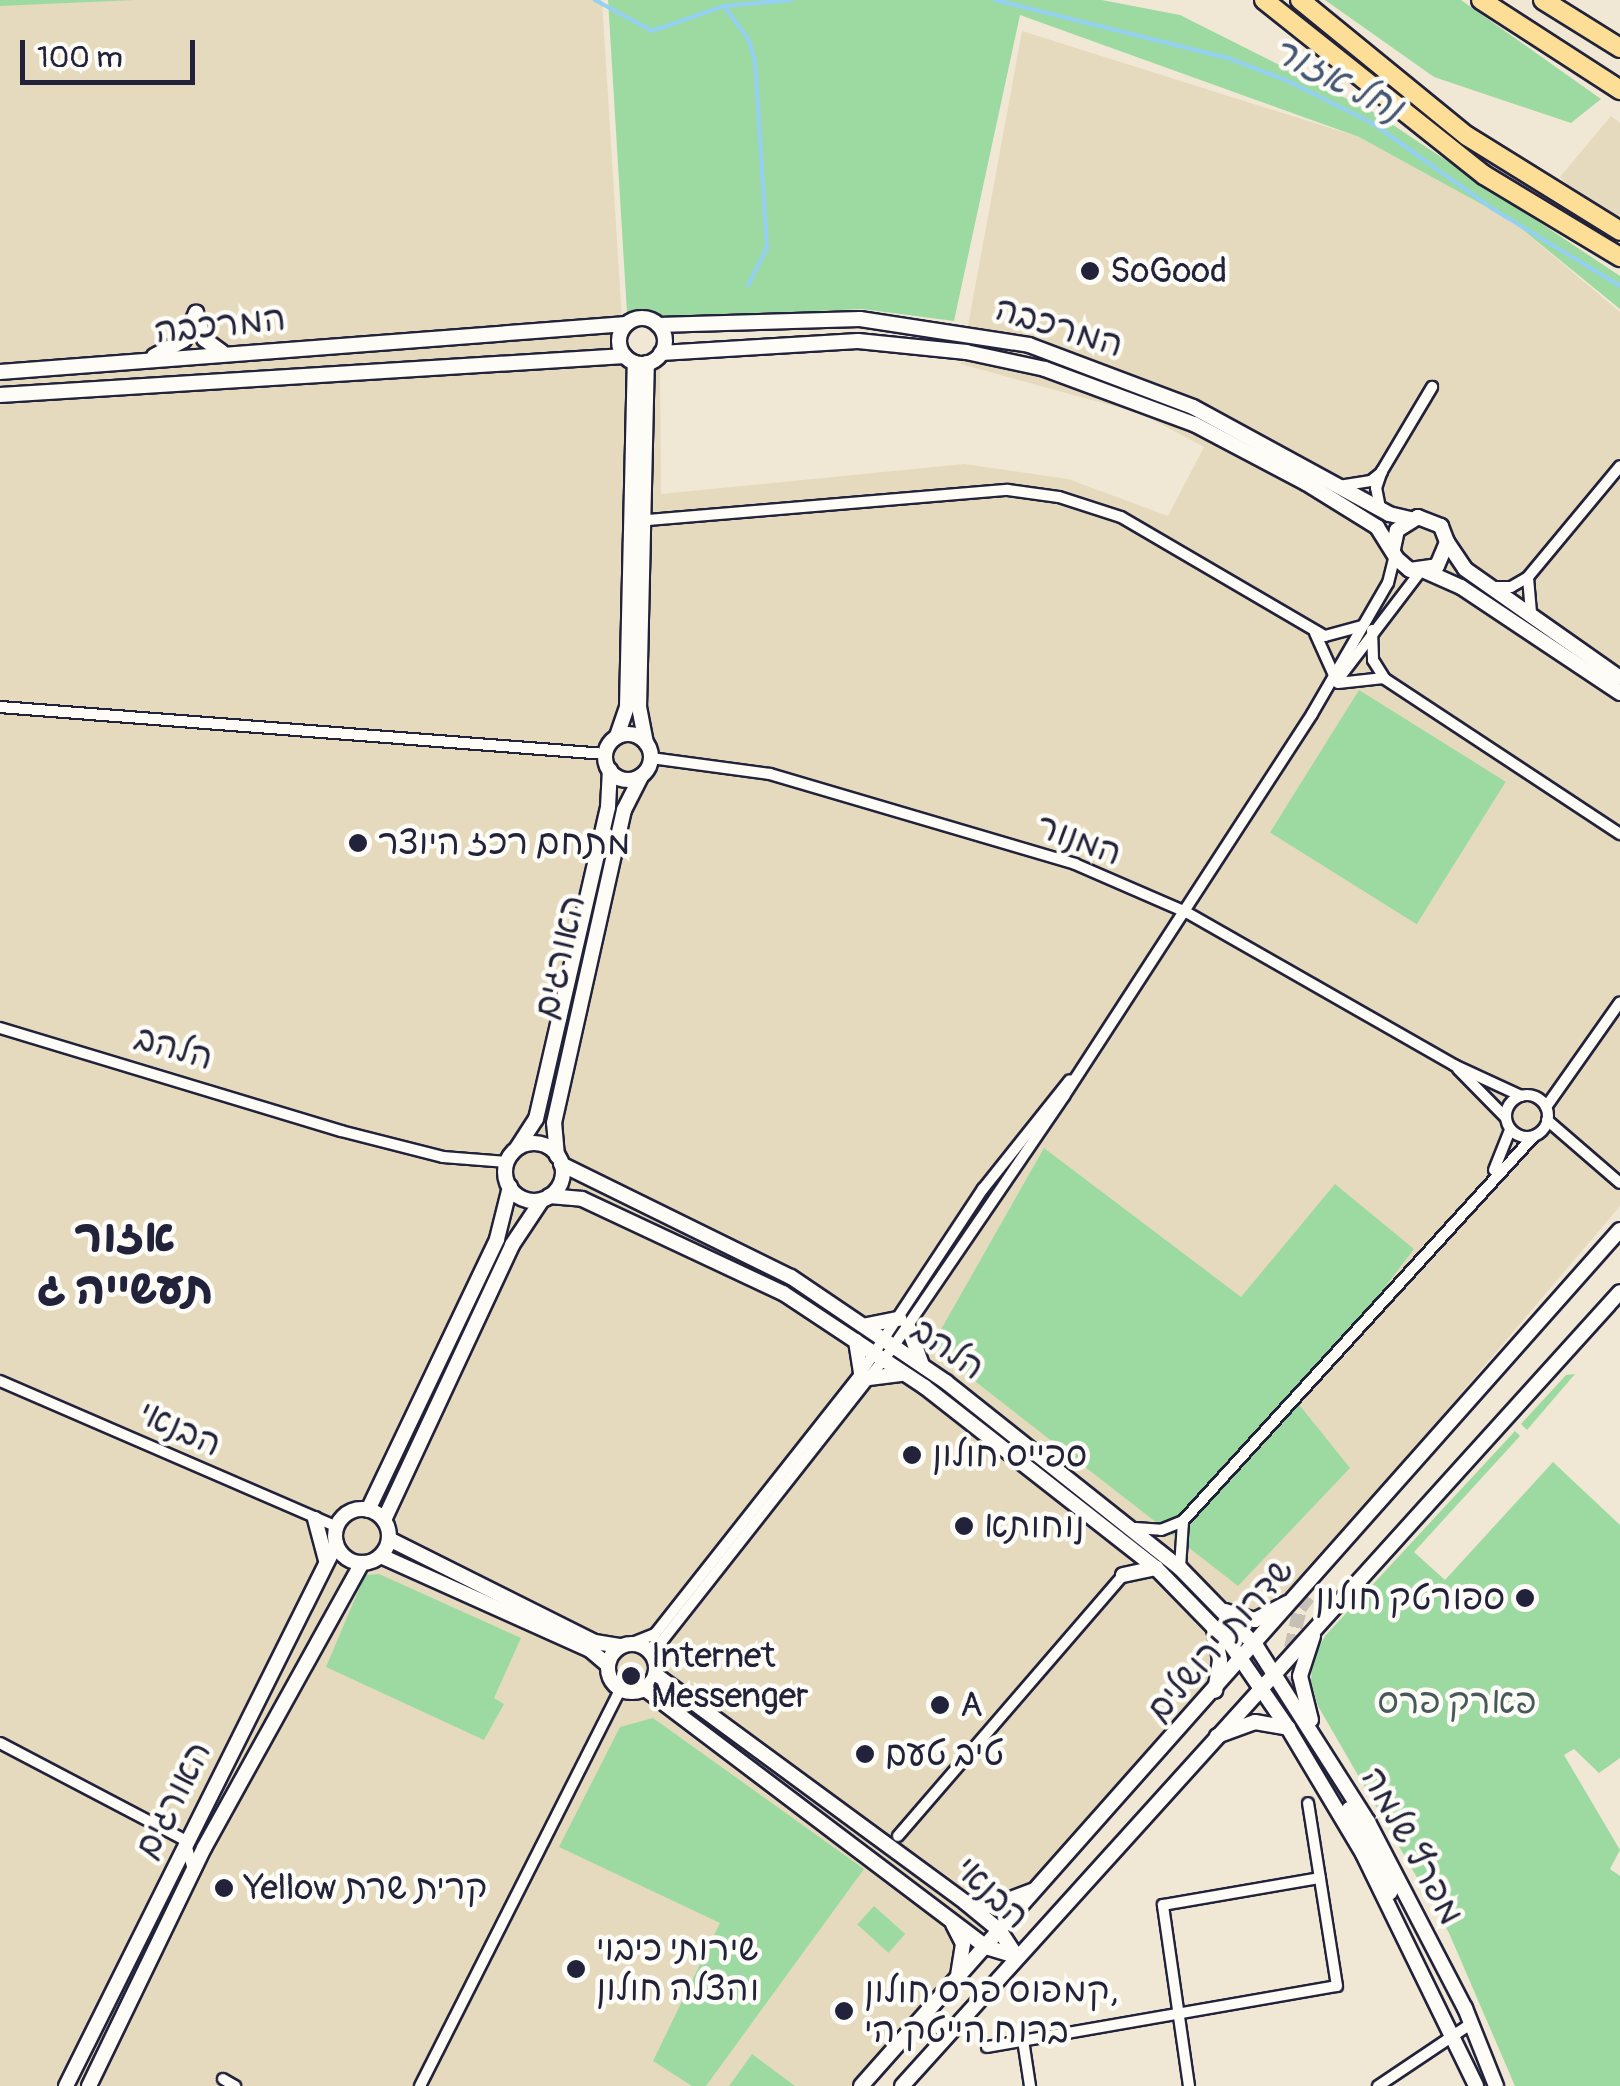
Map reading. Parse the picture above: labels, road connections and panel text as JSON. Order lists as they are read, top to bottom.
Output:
{
  "streets": {
    "street": [
      "המרכבה",
      "המנור",
      "האורגים",
      "הלהב",
      "הבנאי",
      "שדרות ירושלים",
      "מפרץ שלמה"
    ]
  },
  "crossings": [
    ["המנור", "האורגים"],
    ["האורגים", "הלהב"],
    ["האורגים", "הבנאי"],
    ["הלהב", "שדרות ירושלים"],
    ["הלהב", "מפרץ שלמה"],
    ["הבנאי", "שדרות ירושלים"],
    ["שדרות ירושלים", "מפרץ שלמה"]
  ],
  "districts": ["אזור תעשייה ג"],
  "water": ["נחל אזור"],
  "parks": ["פארק פרס"],
  "places": [
    "SoGood",
    "מתחם רכז היוצר",
    "ספייס חולון",
    "נוחותא",
    "ספורטק חולון",
    "Internet Messenger",
    "A",
    "טיב טעם",
    "Yellow קרית שרת",
    "שירותי כיבוי והצלה חולון",
    "קמפוס פרס חולון, ברוח הייטק הי"
  ],
  "scale_bar": "100 m"
}
